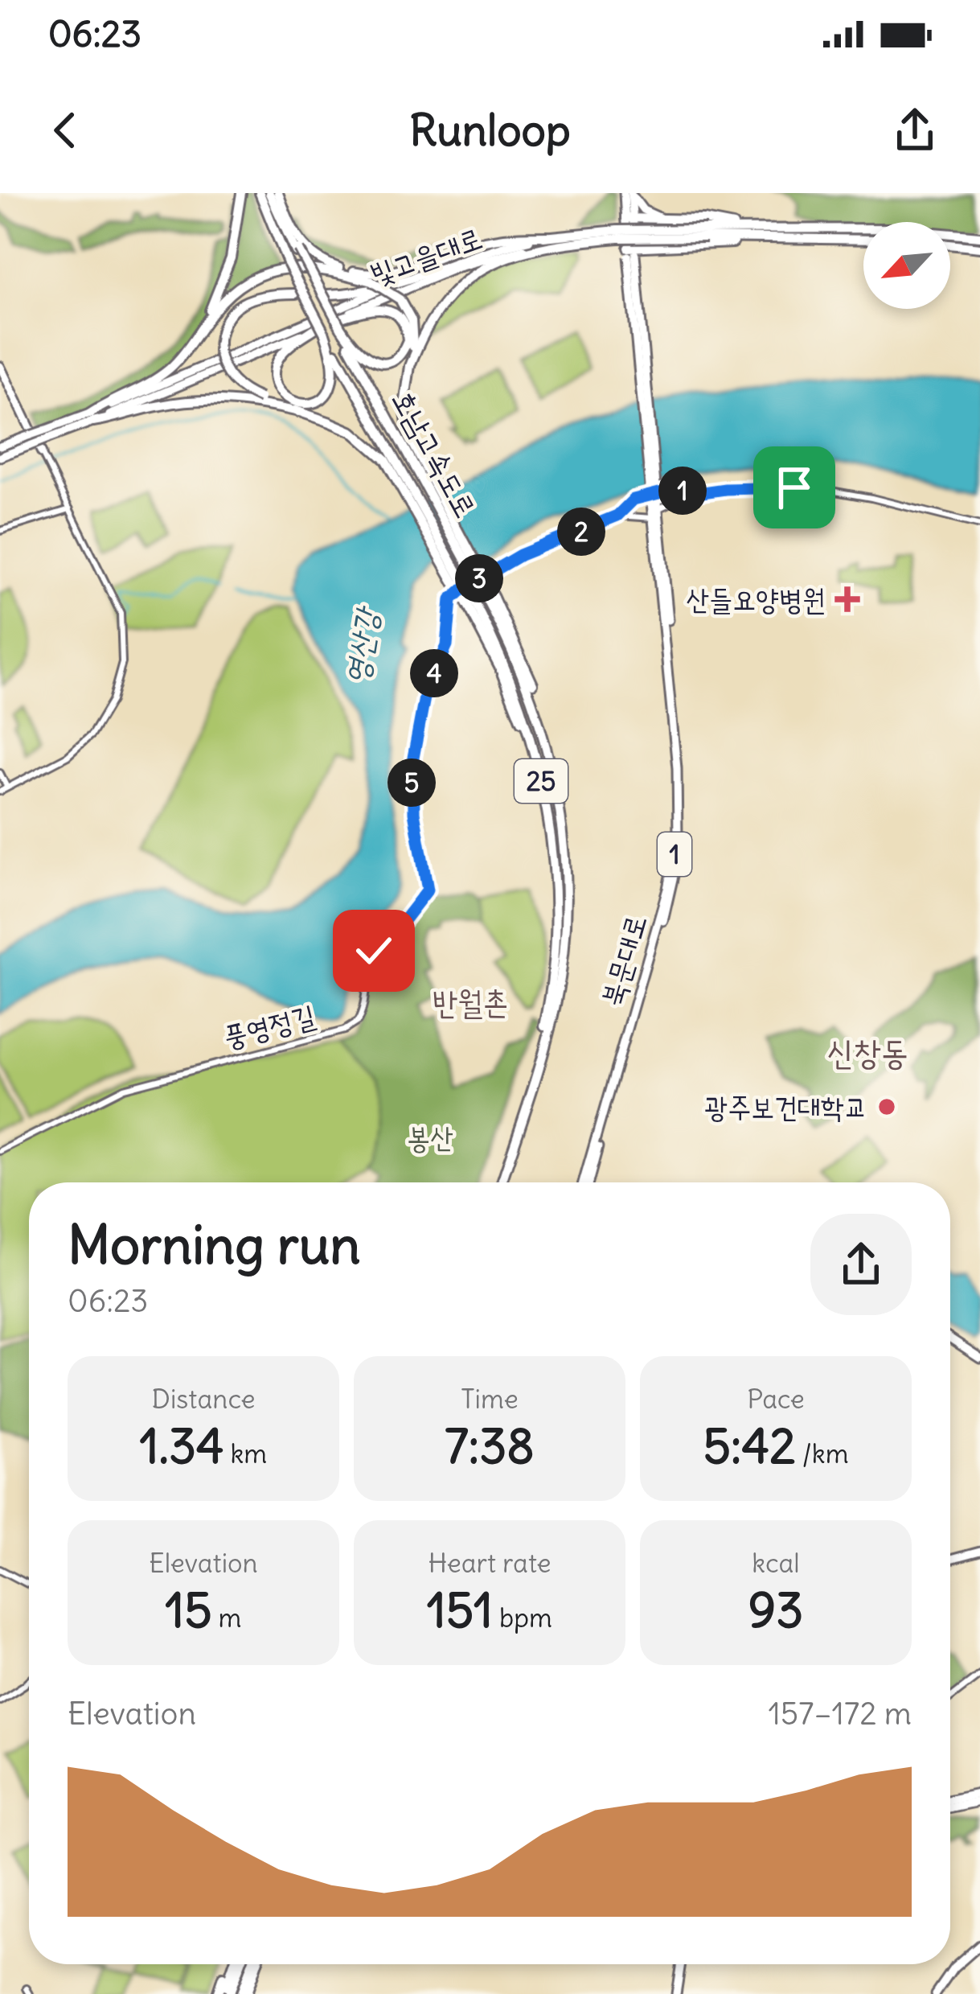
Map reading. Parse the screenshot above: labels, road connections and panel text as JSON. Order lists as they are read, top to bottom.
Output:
{
  "streets": {
    "highway": ["빛고을대로", "호남고속도로", "25"],
    "main road": ["1", "북문대로"],
    "street": ["풍영정길"]
  },
  "crossings": [
    ["빛고을대로", "호남고속도로"],
    ["1", "북문대로"]
  ],
  "districts": ["반월촌", "신창동"],
  "water": ["영산강"],
  "parks": ["봉산"],
  "places": {
    "health": ["산들요양병원"],
    "other": ["광주보건대학교"]
  },
  "north": "bottom left",
  "page": {
    "status": "06:23",
    "header": "Runloop",
    "pins": [
      "1",
      "2",
      "3",
      "4",
      "5"
    ],
    "heading": ["Morning run", "06:23"],
    "stats": [
      ["Distance", "1.34 km"],
      ["Time", "7:38"],
      ["Pace", "5:42 /km"],
      ["Elevation", "15 m"],
      ["Heart rate", "151 bpm"],
      ["kcal", "93"]
    ],
    "chart": ["Elevation", "157–172 m"]
  }
}
